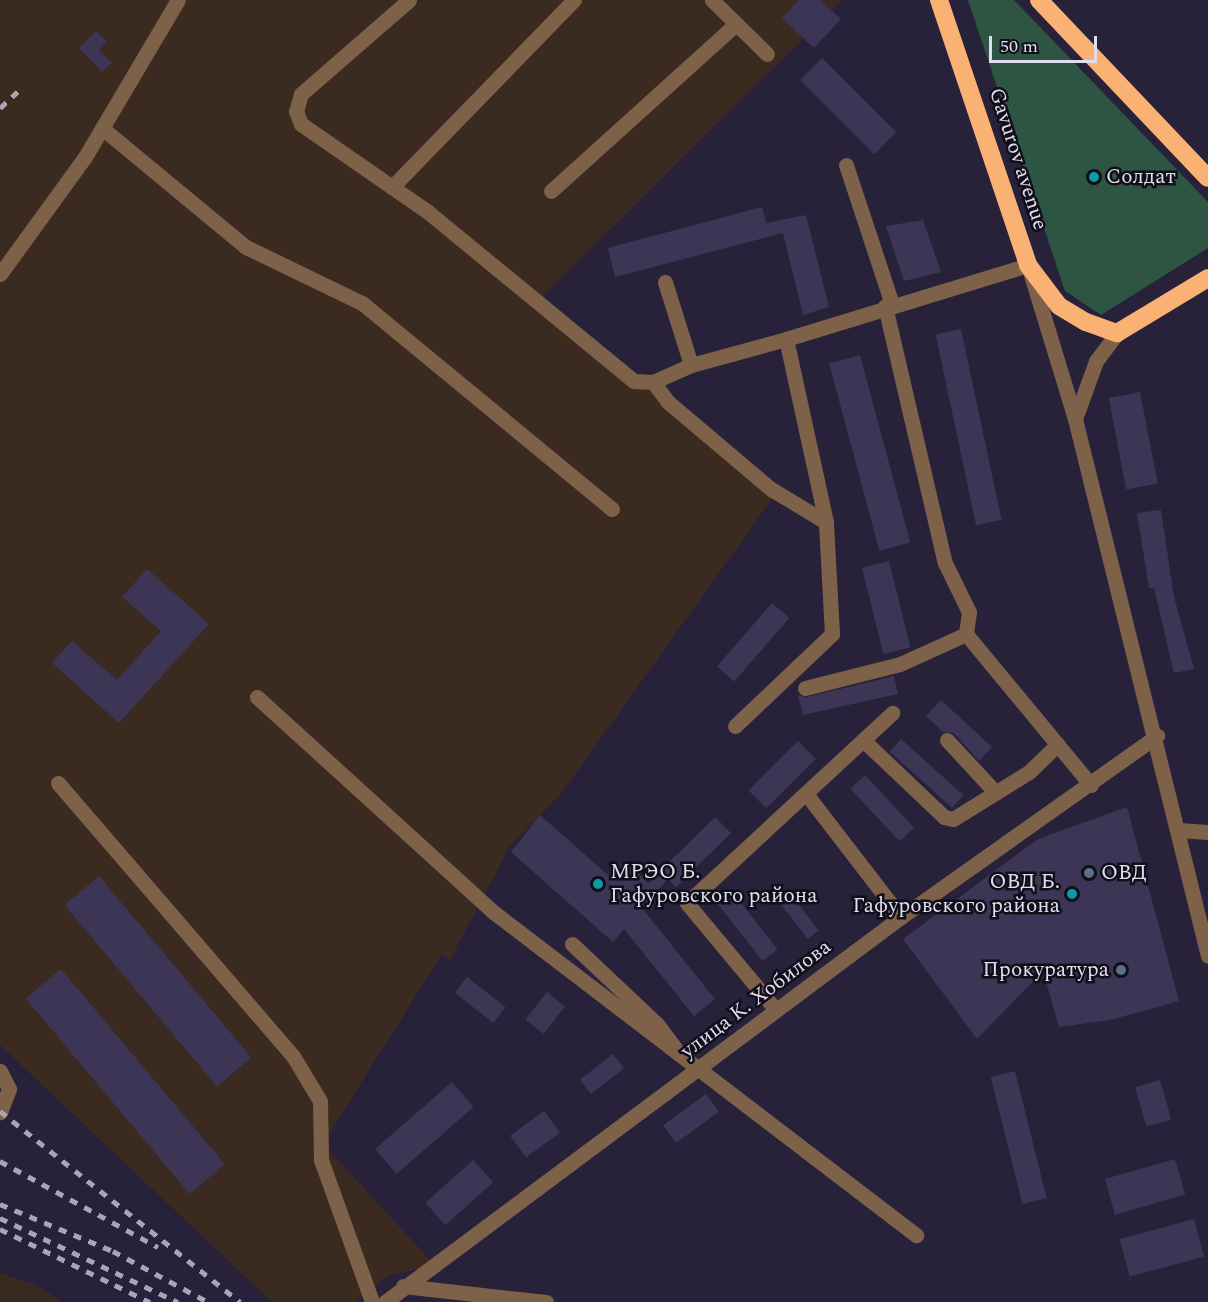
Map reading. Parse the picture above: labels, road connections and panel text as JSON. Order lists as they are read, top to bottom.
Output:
{
  "streets": {
    "highway": ["Gavurov avenue"],
    "street": ["улица К. Хобилова"]
  },
  "places": [
    "Солдат",
    "ОВД",
    "МРЭО Б. Гафуровского района",
    "ОВД Б. Гафуровского района",
    "Прокуратура"
  ],
  "scale_bar": "50 m"
}
